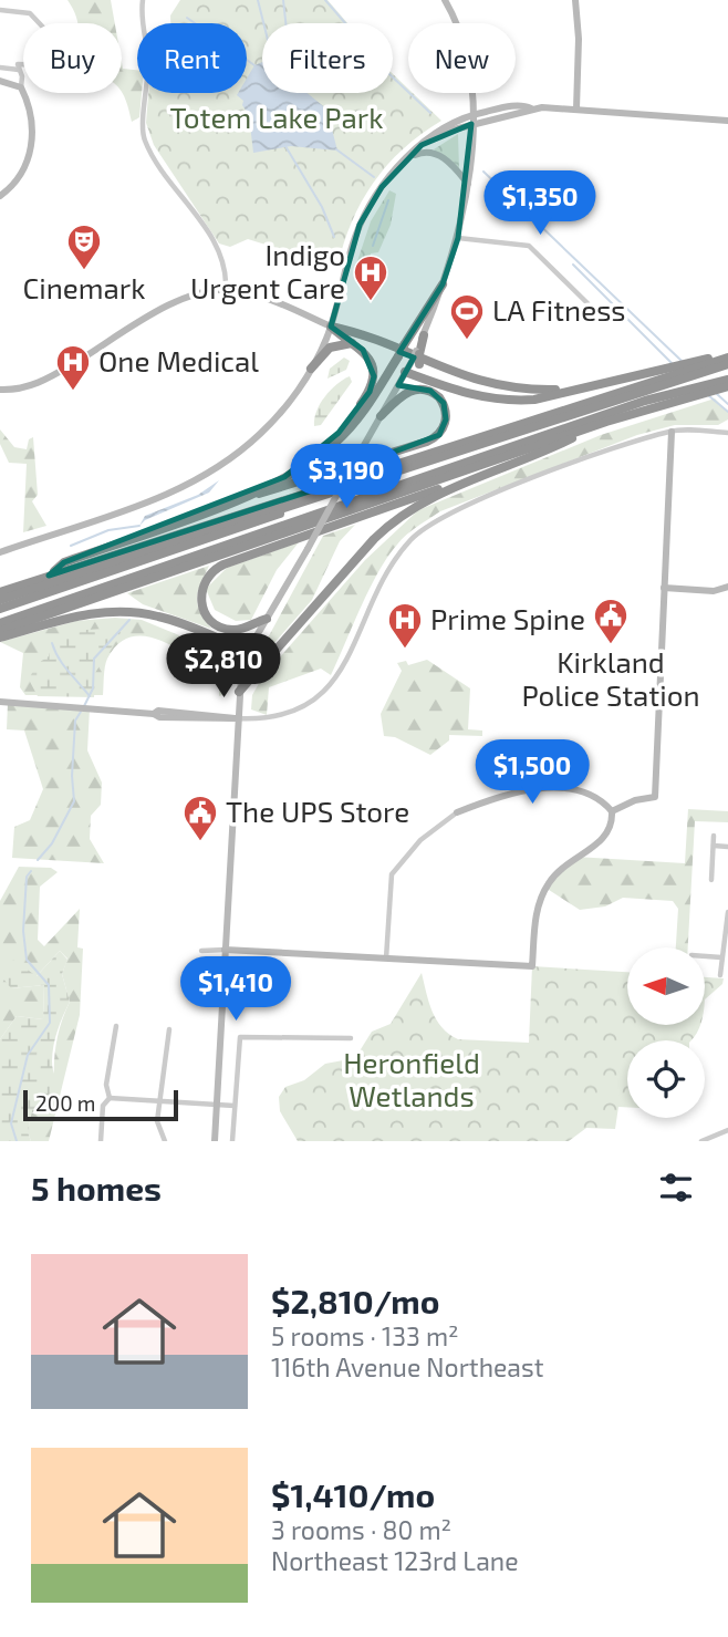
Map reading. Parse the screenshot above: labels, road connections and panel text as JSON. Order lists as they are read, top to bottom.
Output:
{
  "parks": ["Totem Lake Park", "Heronfield Wetlands"],
  "places": {
    "theatre": ["Cinemark"],
    "hospital": ["Indigo Urgent Care", "One Medical", "Prime Spine"],
    "sports": ["LA Fitness"],
    "public building": ["Kirkland Police Station", "The UPS Store"]
  },
  "scale_bar": "200 m",
  "north": "left",
  "page": {
    "chip": [
      "Buy",
      "Rent",
      "Filters",
      "New"
    ],
    "price": [
      "$1,350",
      "$3,190",
      "$2,810",
      "$1,500",
      "$1,410"
    ],
    "scale": "200 m",
    "heading": "5 homes",
    "list": [
      {
        "name": "$2,810/mo",
        "note": "5 rooms · 133 m² · 116th Avenue Northeast"
      },
      {
        "name": "$1,410/mo",
        "note": "3 rooms · 80 m² · Northeast 123rd Lane"
      }
    ]
  }
}
